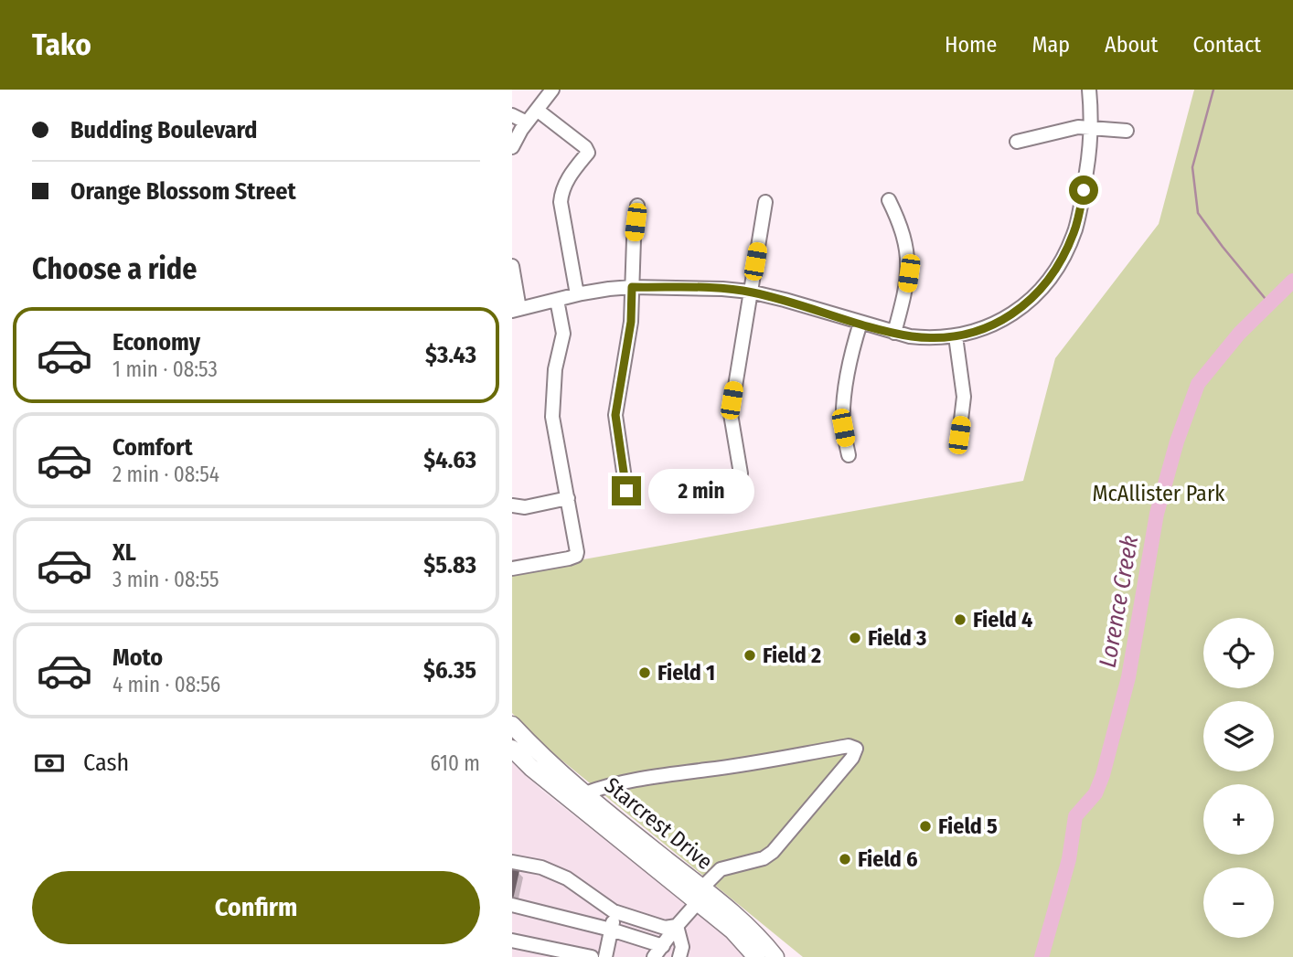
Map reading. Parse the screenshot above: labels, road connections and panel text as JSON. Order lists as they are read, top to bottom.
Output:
{
  "streets": {
    "main road": ["Starcrest Drive"]
  },
  "water": ["Lorence Creek"],
  "parks": ["McAllister Park"],
  "places": [
    "Field 4",
    "Field 3",
    "Field 2",
    "Field 1",
    "Field 5",
    "Field 6"
  ],
  "page": {
    "header": "Tako",
    "nav": [
      "Home",
      "Map",
      "About",
      "Contact"
    ],
    "banner": ["Budding Boulevard", "Orange Blossom Street"],
    "heading": "Choose a ride",
    "list": [
      {
        "name": "Economy",
        "note": "1 min · 08:53",
        "value": "$3.43"
      },
      {
        "name": "Comfort",
        "note": "2 min · 08:54",
        "value": "$4.63"
      },
      {
        "name": "XL",
        "note": "3 min · 08:55",
        "value": "$5.83"
      },
      {
        "name": "Moto",
        "note": "4 min · 08:56",
        "value": "$6.35"
      }
    ],
    "bubble": "2 min",
    "map_buttons": ["+", "−"],
    "pay": ["Cash", "610 m"],
    "buttons": "Confirm"
  }
}
